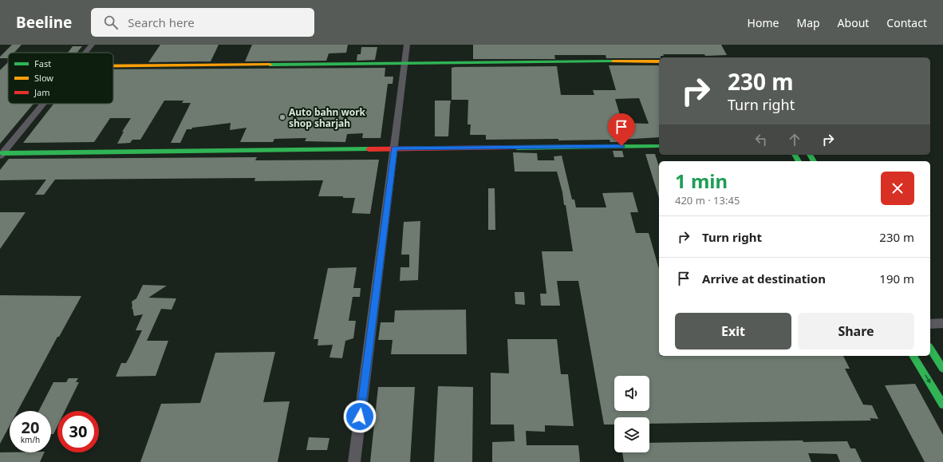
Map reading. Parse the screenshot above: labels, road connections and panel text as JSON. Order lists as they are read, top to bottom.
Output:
{
  "places": ["Auto bahn work shop sharjah"],
  "legend": ["Fast", "Slow", "Jam"],
  "page": {
    "header": "Beeline",
    "search": "Search here",
    "nav": [
      "Home",
      "Map",
      "About",
      "Contact"
    ],
    "turn": ["230 m", "Turn right"],
    "heading": ["1 min", "420 m · 13:45"],
    "list": [
      {
        "name": "Turn right",
        "value": "230 m"
      },
      {
        "name": "Arrive at destination",
        "value": "190 m"
      }
    ],
    "buttons": ["Exit", "Share"],
    "speed": "20 km/h",
    "limit": "30"
  }
}
